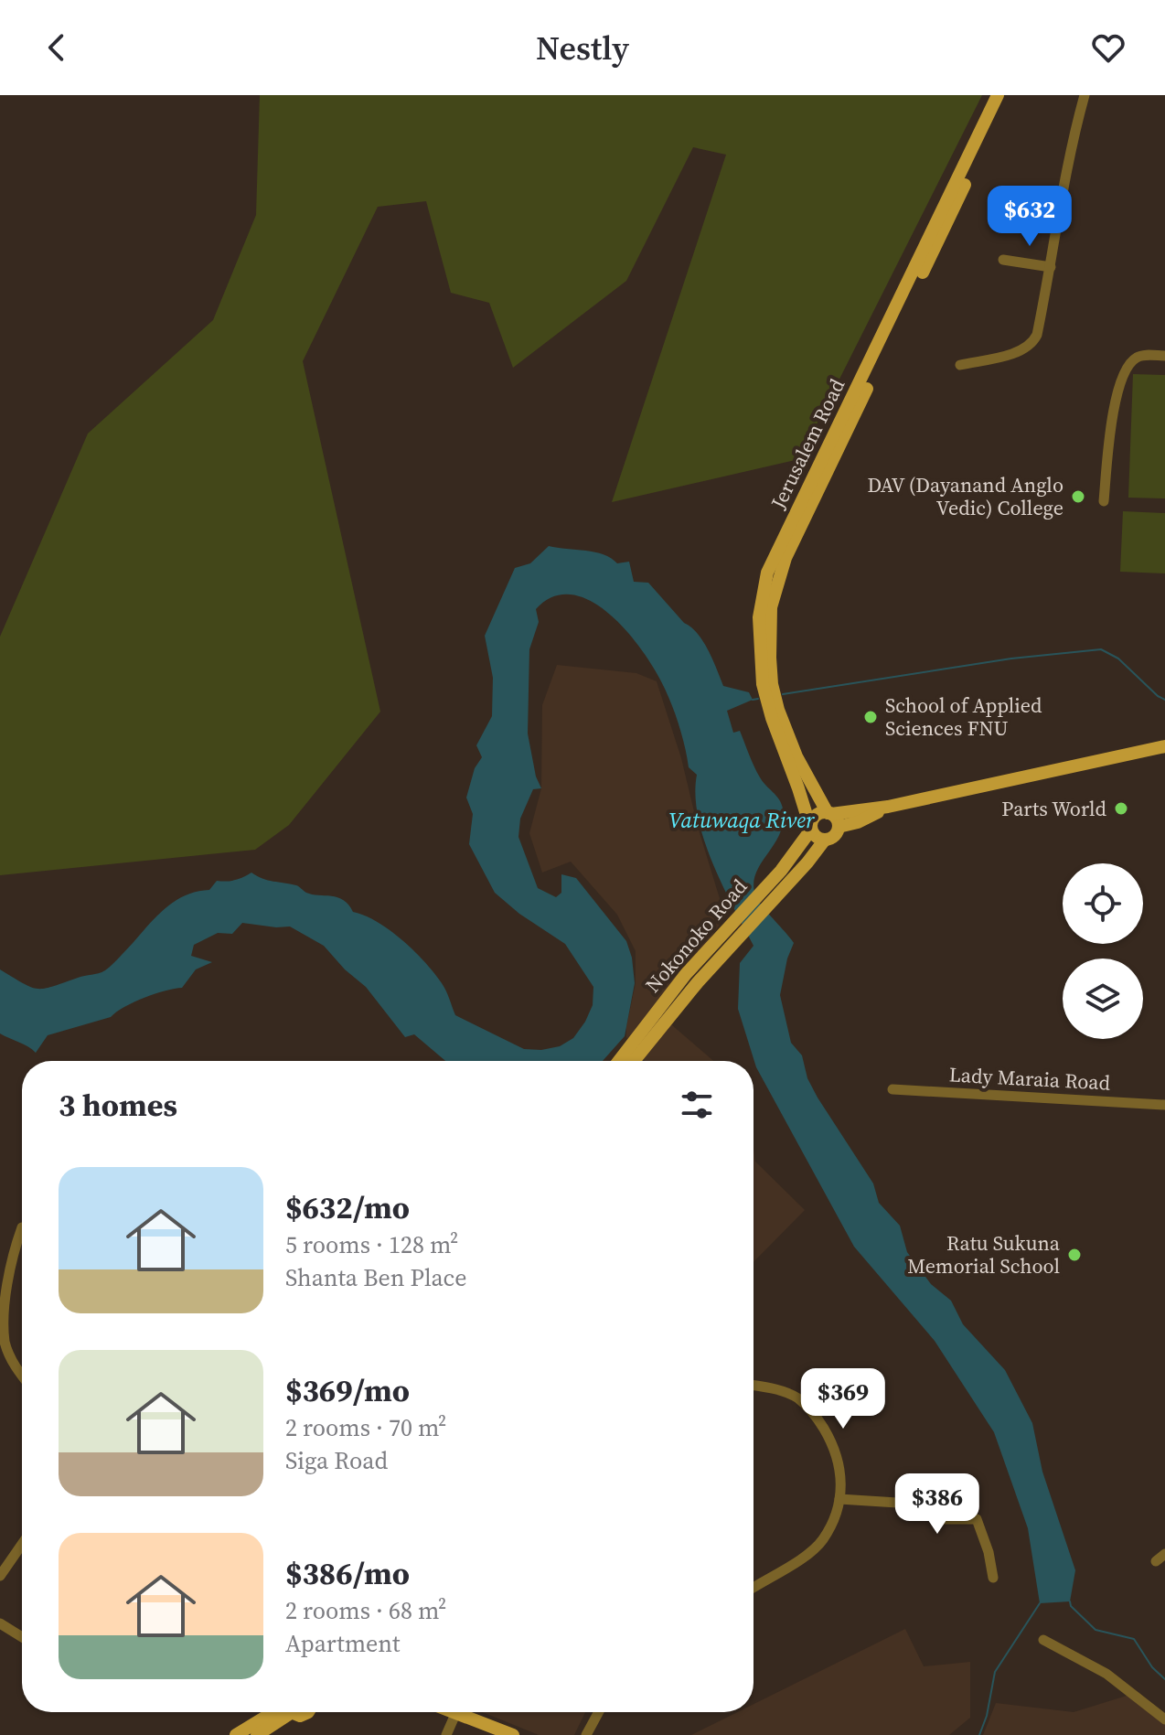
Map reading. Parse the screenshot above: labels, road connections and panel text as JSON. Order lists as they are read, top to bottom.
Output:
{
  "streets": {
    "main road": ["Jerusalem Road", "Nokonoko Road"],
    "street": ["Lady Maraia Road"]
  },
  "crossings": [
    ["Jerusalem Road", "Nokonoko Road"]
  ],
  "water": ["Vatuwaqa River"],
  "places": [
    "DAV (Dayanand Anglo Vedic) College",
    "School of Applied Sciences FNU",
    "Parts World",
    "Ratu Sukuna Memorial School"
  ],
  "page": {
    "header": "Nestly",
    "price": ["$632", "$369", "$386"],
    "heading": "3 homes",
    "list": [
      {
        "name": "$632/mo",
        "note": "5 rooms · 128 m² · Shanta Ben Place"
      },
      {
        "name": "$369/mo",
        "note": "2 rooms · 70 m² · Siga Road"
      },
      {
        "name": "$386/mo",
        "note": "2 rooms · 68 m² · Apartment"
      }
    ]
  }
}
